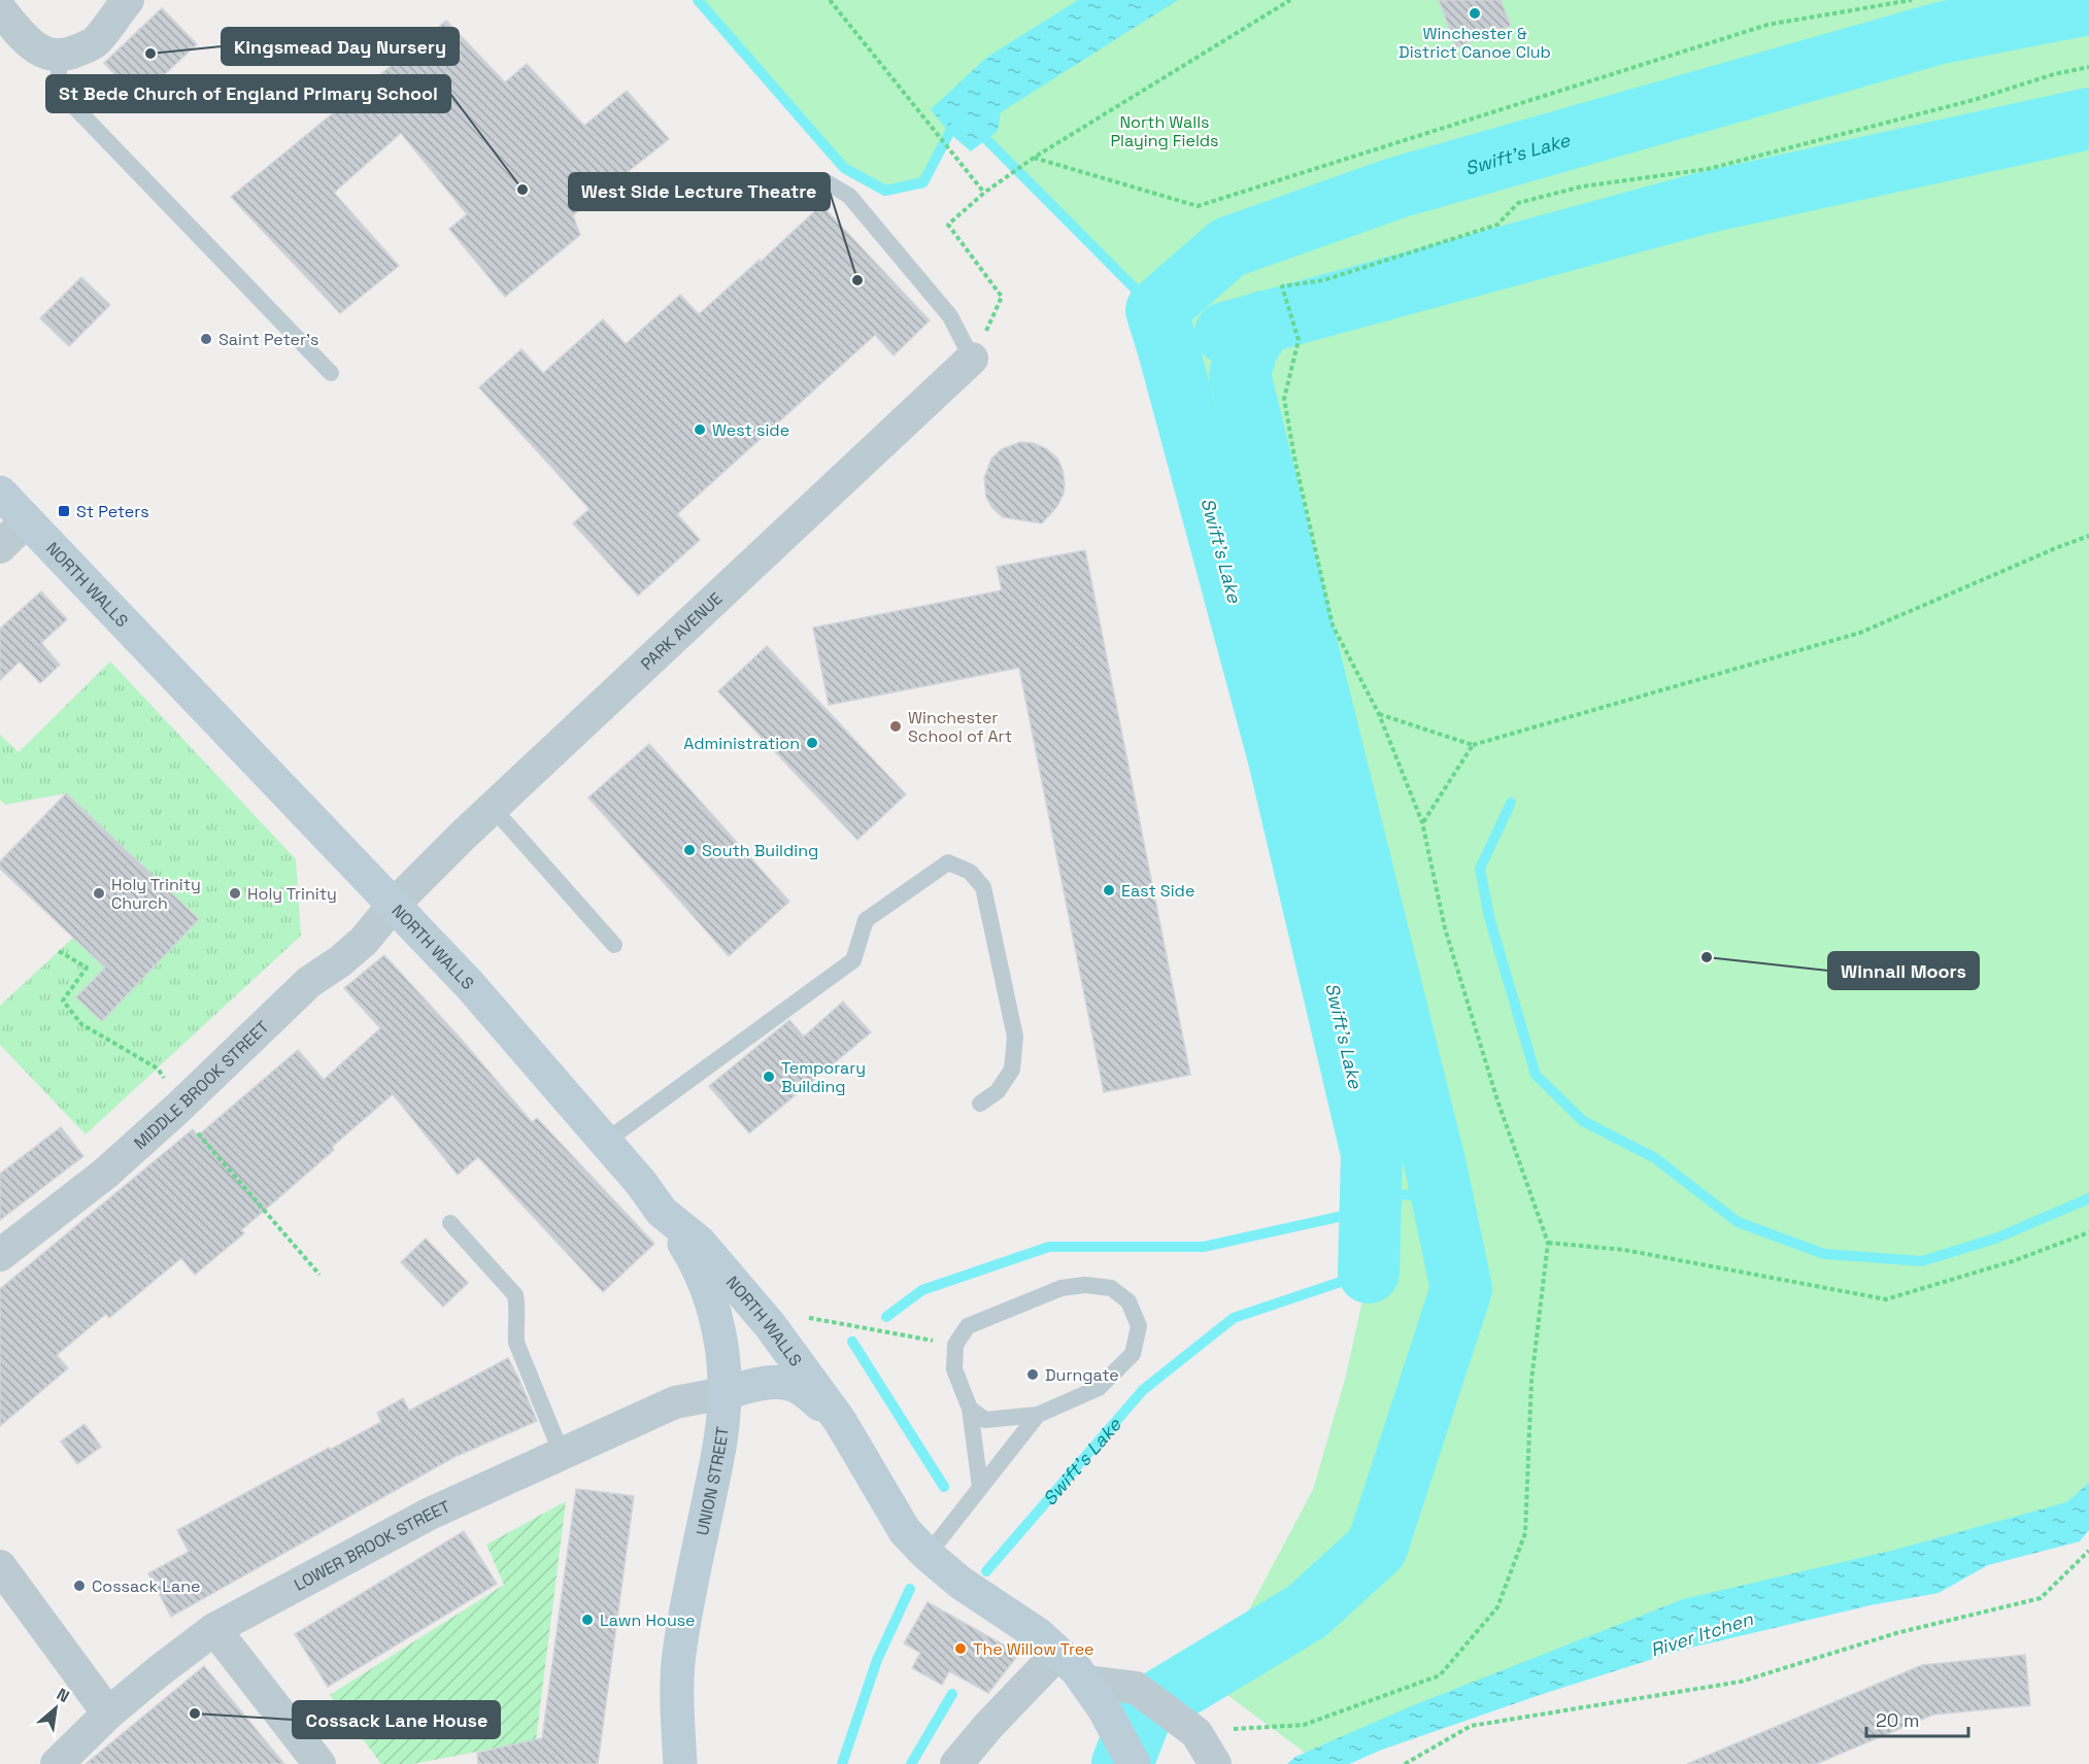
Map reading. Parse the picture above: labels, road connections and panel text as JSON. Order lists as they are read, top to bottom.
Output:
{
  "streets": {
    "main road": ["NORTH WALLS", "UNION STREET"],
    "street": ["PARK AVENUE", "MIDDLE BROOK STREET", "LOWER BROOK STREET"]
  },
  "crossings": [
    ["NORTH WALLS", "PARK AVENUE"],
    ["NORTH WALLS", "MIDDLE BROOK STREET"],
    ["NORTH WALLS", "UNION STREET"],
    ["NORTH WALLS", "LOWER BROOK STREET"],
    ["PARK AVENUE", "MIDDLE BROOK STREET"],
    ["UNION STREET", "LOWER BROOK STREET"]
  ],
  "water": ["Swift's Lake", "River Itchen"],
  "parks": ["North Walls Playing Fields"],
  "places": {
    "other": [
      "Winchester & District Canoe Club",
      "Kingsmead Day Nursery",
      "St Bede Church of England Primary School",
      "West Side Lecture Theatre",
      "Saint Peter's",
      "West side",
      "Winchester School of Art",
      "Administration",
      "South Building",
      "East Side",
      "Holy Trinity Church",
      "Holy Trinity",
      "Winnall Moors",
      "Temporary Building",
      "Durngate",
      "Cossack Lane",
      "Lawn House",
      "The Willow Tree",
      "Cossack Lane House"
    ],
    "transit": ["St Peters"]
  },
  "scale_bar": "20 m",
  "north": "top right"
}
